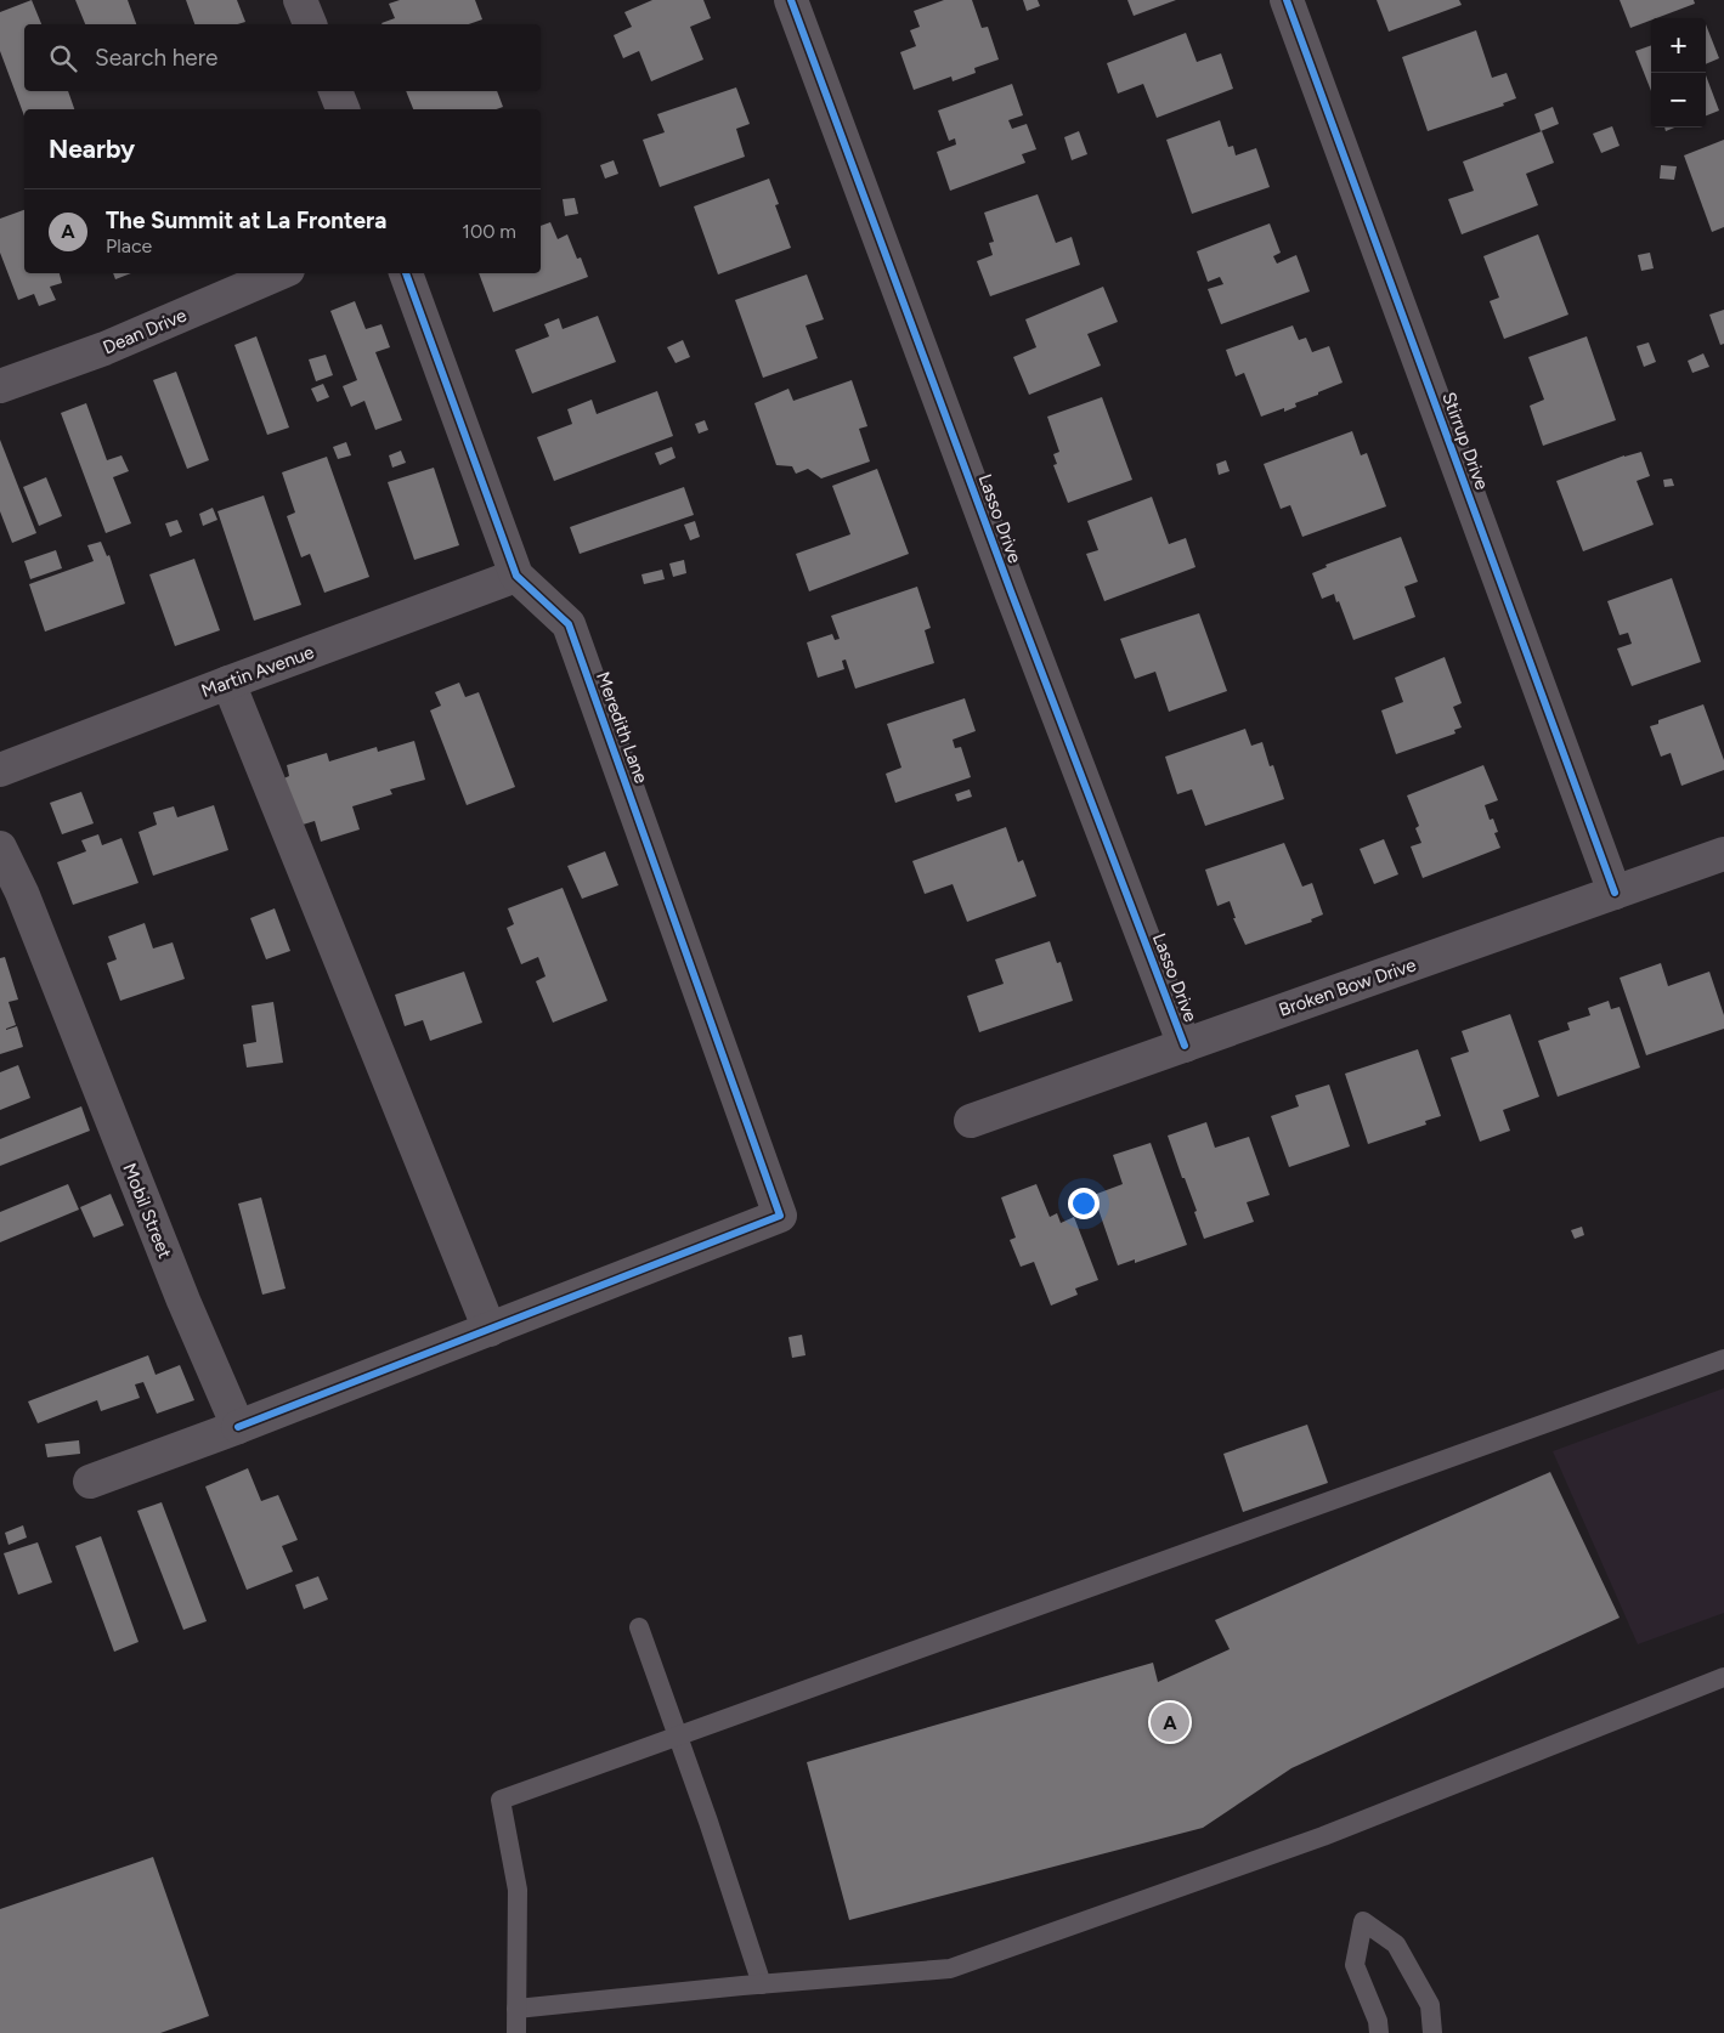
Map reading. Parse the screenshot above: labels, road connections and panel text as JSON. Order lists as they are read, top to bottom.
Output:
{
  "streets": {
    "street": [
      "Dean Drive",
      "Stirrup Drive",
      "Lasso Drive",
      "Martin Avenue",
      "Meredith Lane",
      "Broken Bow Drive",
      "Mobil Street"
    ]
  },
  "crossings": [
    ["Stirrup Drive", "Broken Bow Drive"],
    ["Lasso Drive", "Broken Bow Drive"],
    ["Martin Avenue", "Meredith Lane"]
  ],
  "page": {
    "map_buttons": ["+", "−"],
    "search": "Search here",
    "heading": "Nearby",
    "list": [
      {
        "mark": "A",
        "name": "The Summit at La Frontera",
        "note": "Place",
        "value": "100 m"
      }
    ],
    "pins": "A"
  }
}
